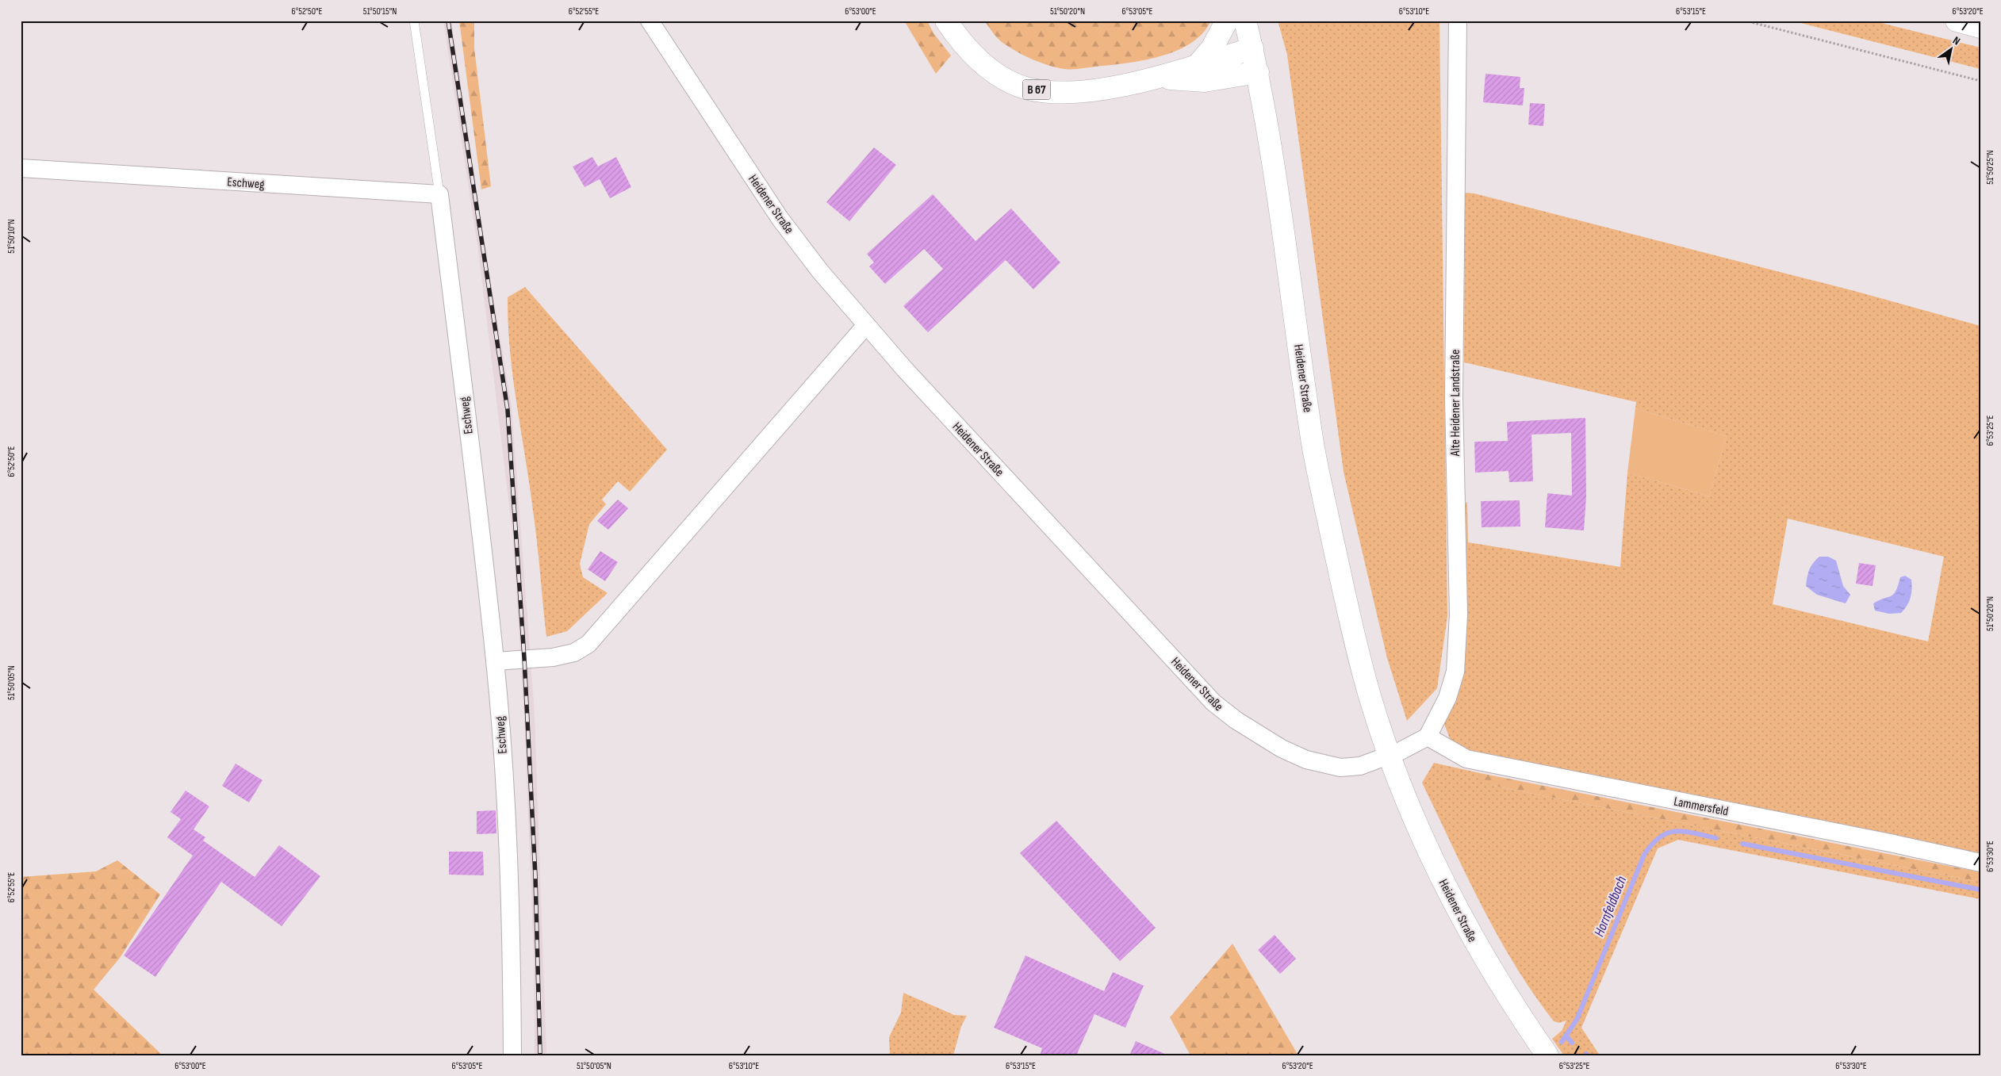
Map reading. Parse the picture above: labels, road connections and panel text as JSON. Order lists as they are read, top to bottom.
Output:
{
  "streets": {
    "main road": ["B 67", "Heidener Straße"],
    "street": ["Eschweg", "Alte Heidener Landstraße", "Lammersfeld"]
  },
  "crossings": [
    ["Alte Heidener Landstraße", "Lammersfeld"]
  ],
  "water": ["Hornfeldbach"],
  "north": "top right",
  "coordinates": [
    "6°52'50\"E",
    "51°50'15\"N",
    "6°52'55\"E",
    "6°53'00\"E",
    "51°50'20\"N",
    "6°53'05\"E",
    "6°53'10\"E",
    "6°53'15\"E",
    "6°53'20\"E",
    "51°50'25\"N",
    "51°50'10\"N",
    "6°53'25\"E",
    "51°50'05\"N",
    "6°53'30\"E"
  ]
}
